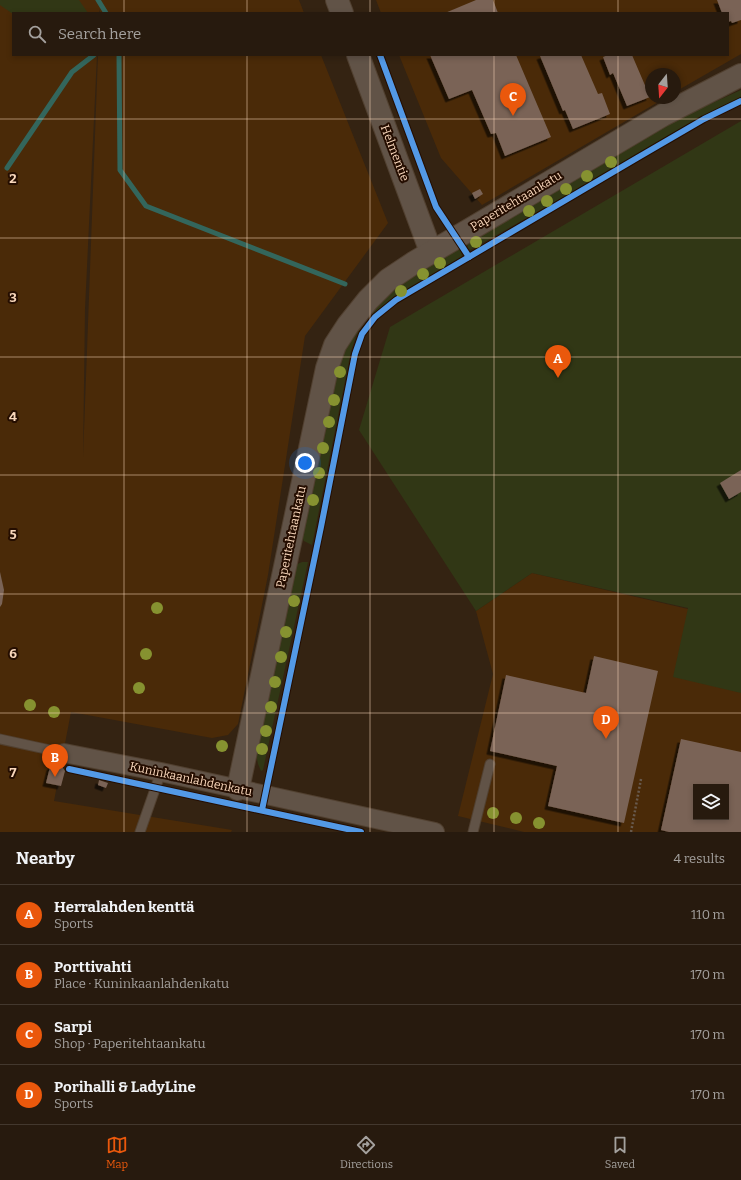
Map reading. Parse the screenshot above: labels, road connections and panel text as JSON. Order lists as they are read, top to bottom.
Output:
{
  "streets": {
    "street": ["Helmentie", "Paperitehtaankatu", "Kuninkaanlahdenkatu"]
  },
  "crossings": [
    ["Helmentie", "Paperitehtaankatu"],
    ["Paperitehtaankatu", "Kuninkaanlahdenkatu"]
  ],
  "north": "bottom",
  "page": {
    "search": "Search here",
    "pins": [
      "C",
      "A",
      "D",
      "B"
    ],
    "heading": ["Nearby", "4 results"],
    "list": [
      {
        "mark": "A",
        "name": "Herralahden kenttä",
        "note": "Sports",
        "value": "110 m"
      },
      {
        "mark": "B",
        "name": "Porttivahti",
        "note": "Place · Kuninkaanlahdenkatu",
        "value": "170 m"
      },
      {
        "mark": "C",
        "name": "Sarpi",
        "note": "Shop · Paperitehtaankatu",
        "value": "170 m"
      },
      {
        "mark": "D",
        "name": "Porihalli & LadyLine",
        "note": "Sports",
        "value": "170 m"
      }
    ],
    "nav": ["Map", "Directions", "Saved"]
  },
  "grid": {
    "rows": [
      "2",
      "3",
      "4",
      "5",
      "6",
      "7"
    ]
  }
}
